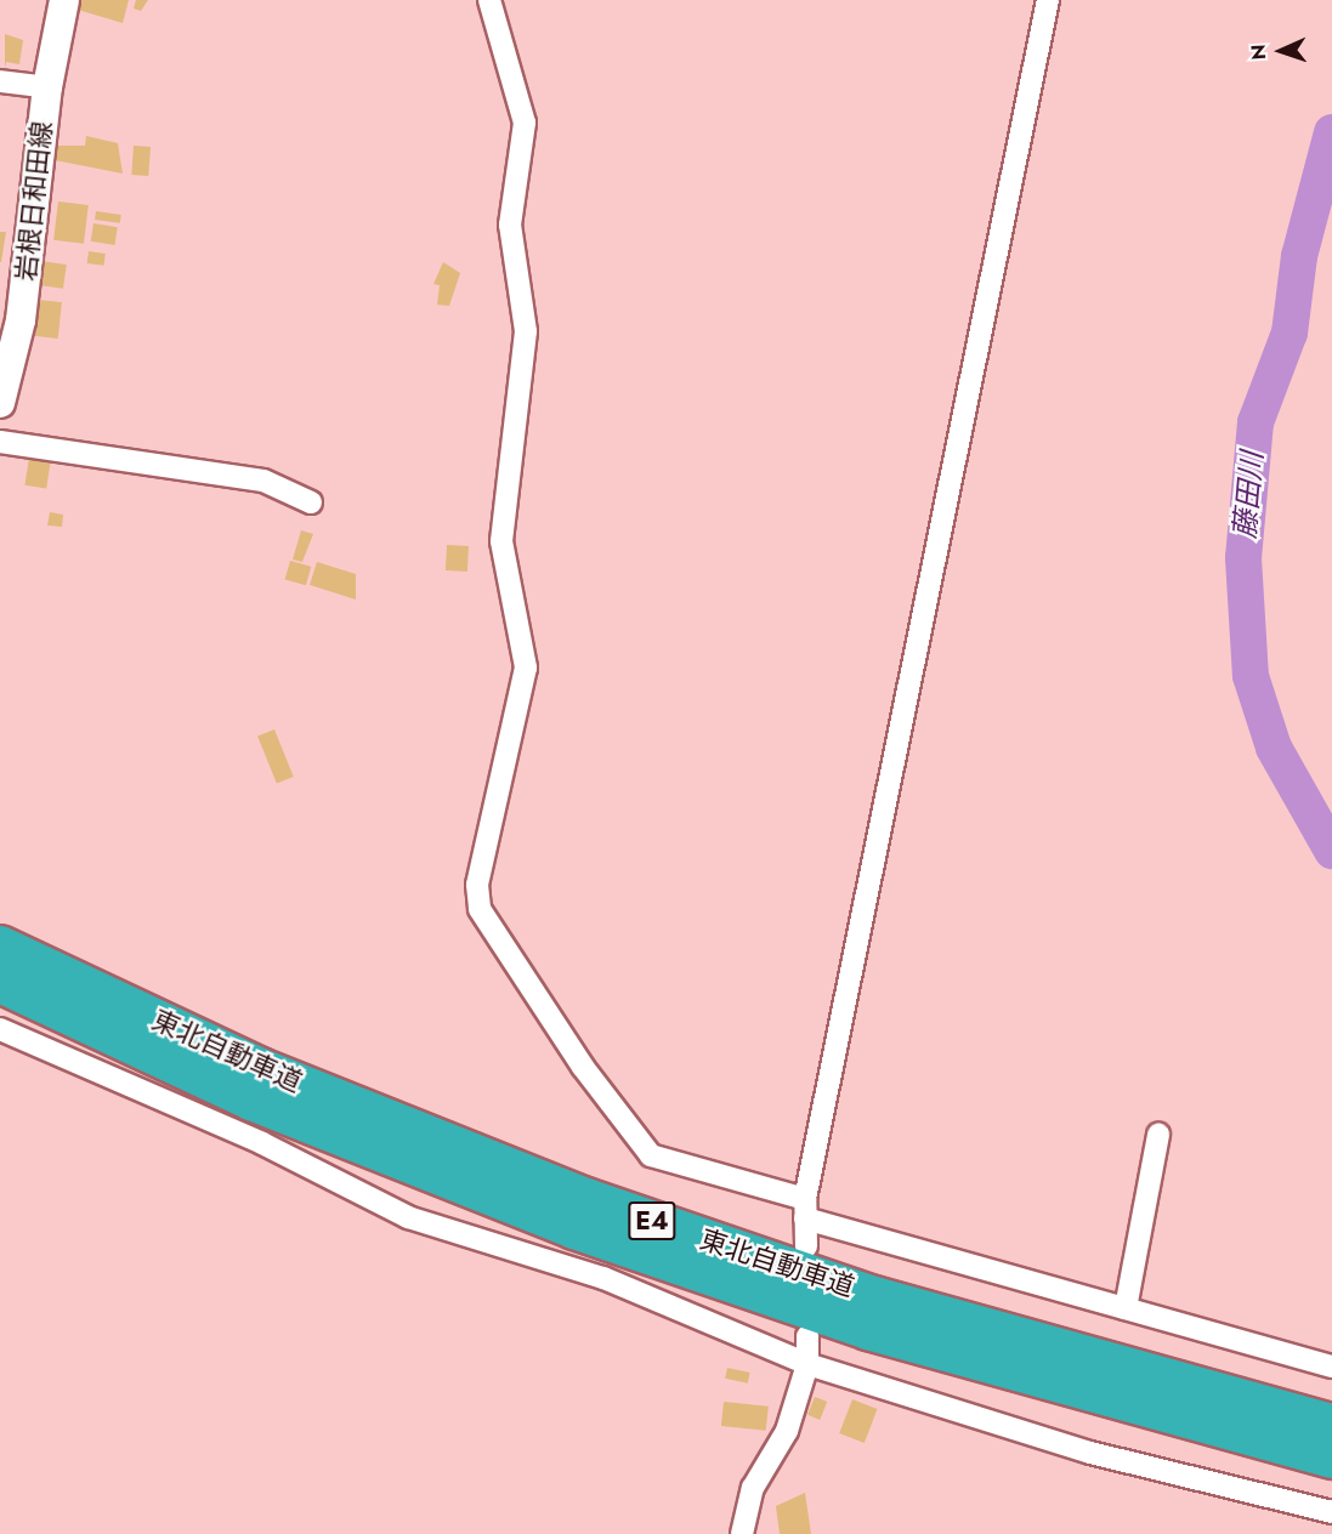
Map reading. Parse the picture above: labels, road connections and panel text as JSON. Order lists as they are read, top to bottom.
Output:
{
  "streets": {
    "highway": ["東北自動車道", "E4"],
    "main road": ["岩根日和田線"]
  },
  "water": ["藤田川"],
  "north": "left"
}
